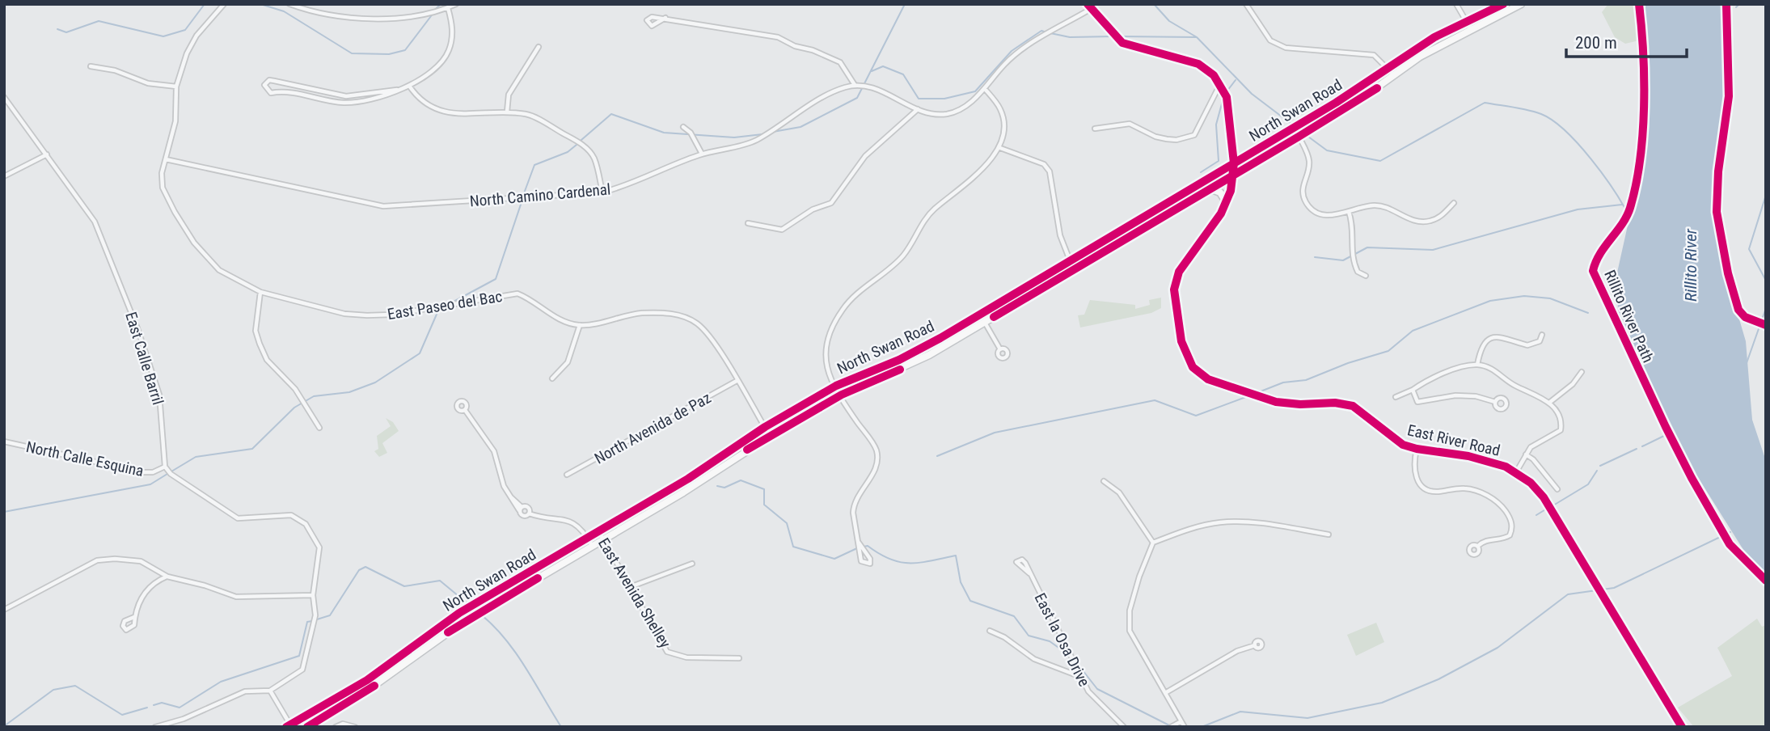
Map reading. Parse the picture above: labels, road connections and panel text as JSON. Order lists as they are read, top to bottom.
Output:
{
  "streets": {
    "main road": ["North Swan Road"],
    "street": [
      "North Camino Cardenal",
      "East Paseo del Bac",
      "East Calle Barril",
      "North Avenida de Paz",
      "East River Road",
      "North Calle Esquina",
      "East Avenida Shelley",
      "East la Osa Drive"
    ],
    "cycle path": ["Rillito River Path"]
  },
  "crossings": [
    ["North Swan Road", "East River Road"],
    ["North Swan Road", "East Avenida Shelley"],
    ["North Camino Cardenal", "East Paseo del Bac"],
    ["East Calle Barril", "North Calle Esquina"]
  ],
  "water": ["Rillito River"],
  "scale_bar": "200 m"
}
